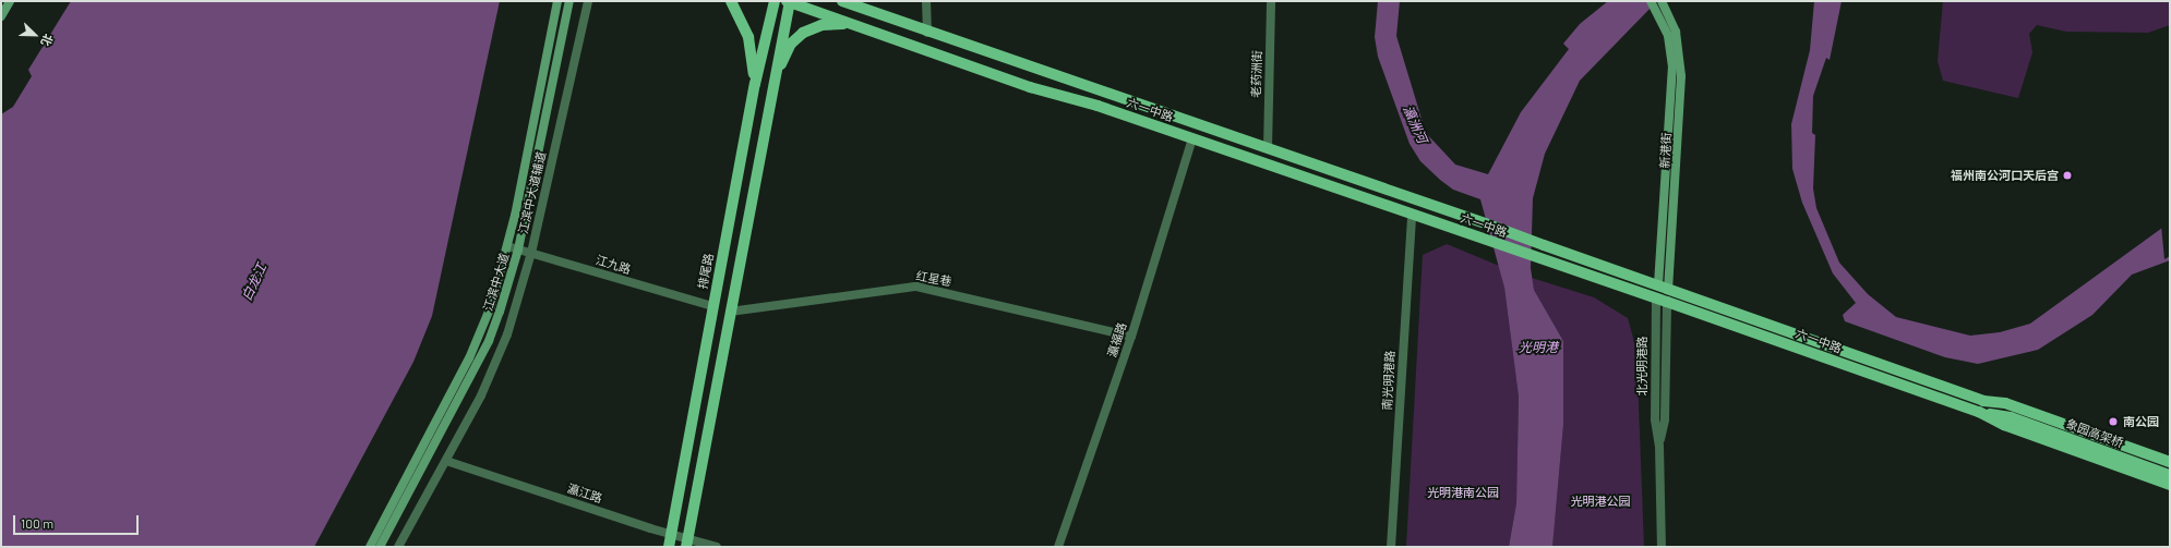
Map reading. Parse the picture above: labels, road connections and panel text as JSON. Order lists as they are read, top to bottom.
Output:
{
  "streets": {
    "main road": [
      "六一中路",
      "新港街",
      "排尾路",
      "江滨中大道",
      "北光明港路",
      "象园高架桥"
    ],
    "street": [
      "老药洲街",
      "江滨中大道辅道",
      "江九路",
      "红星巷",
      "瀛福路",
      "南光明港路",
      "瀛江路"
    ]
  },
  "crossings": [
    ["老药洲街", "六一中路"],
    ["六一中路", "新港街"],
    ["六一中路", "瀛福路"],
    ["六一中路", "北光明港路"],
    ["六一中路", "南光明港路"],
    ["新港街", "北光明港路"],
    ["江滨中大道辅道", "江九路"],
    ["江滨中大道辅道", "瀛江路"],
    ["江九路", "排尾路"],
    ["江九路", "江滨中大道"],
    ["排尾路", "瀛江路"],
    ["红星巷", "瀛福路"]
  ],
  "water": ["瀛洲河", "白龙江", "光明港"],
  "parks": ["光明港南公园", "光明港公园"],
  "places": ["福州南公河口天后宫", "南公园"],
  "scale_bar": "100 m",
  "north": "bottom right"
}
